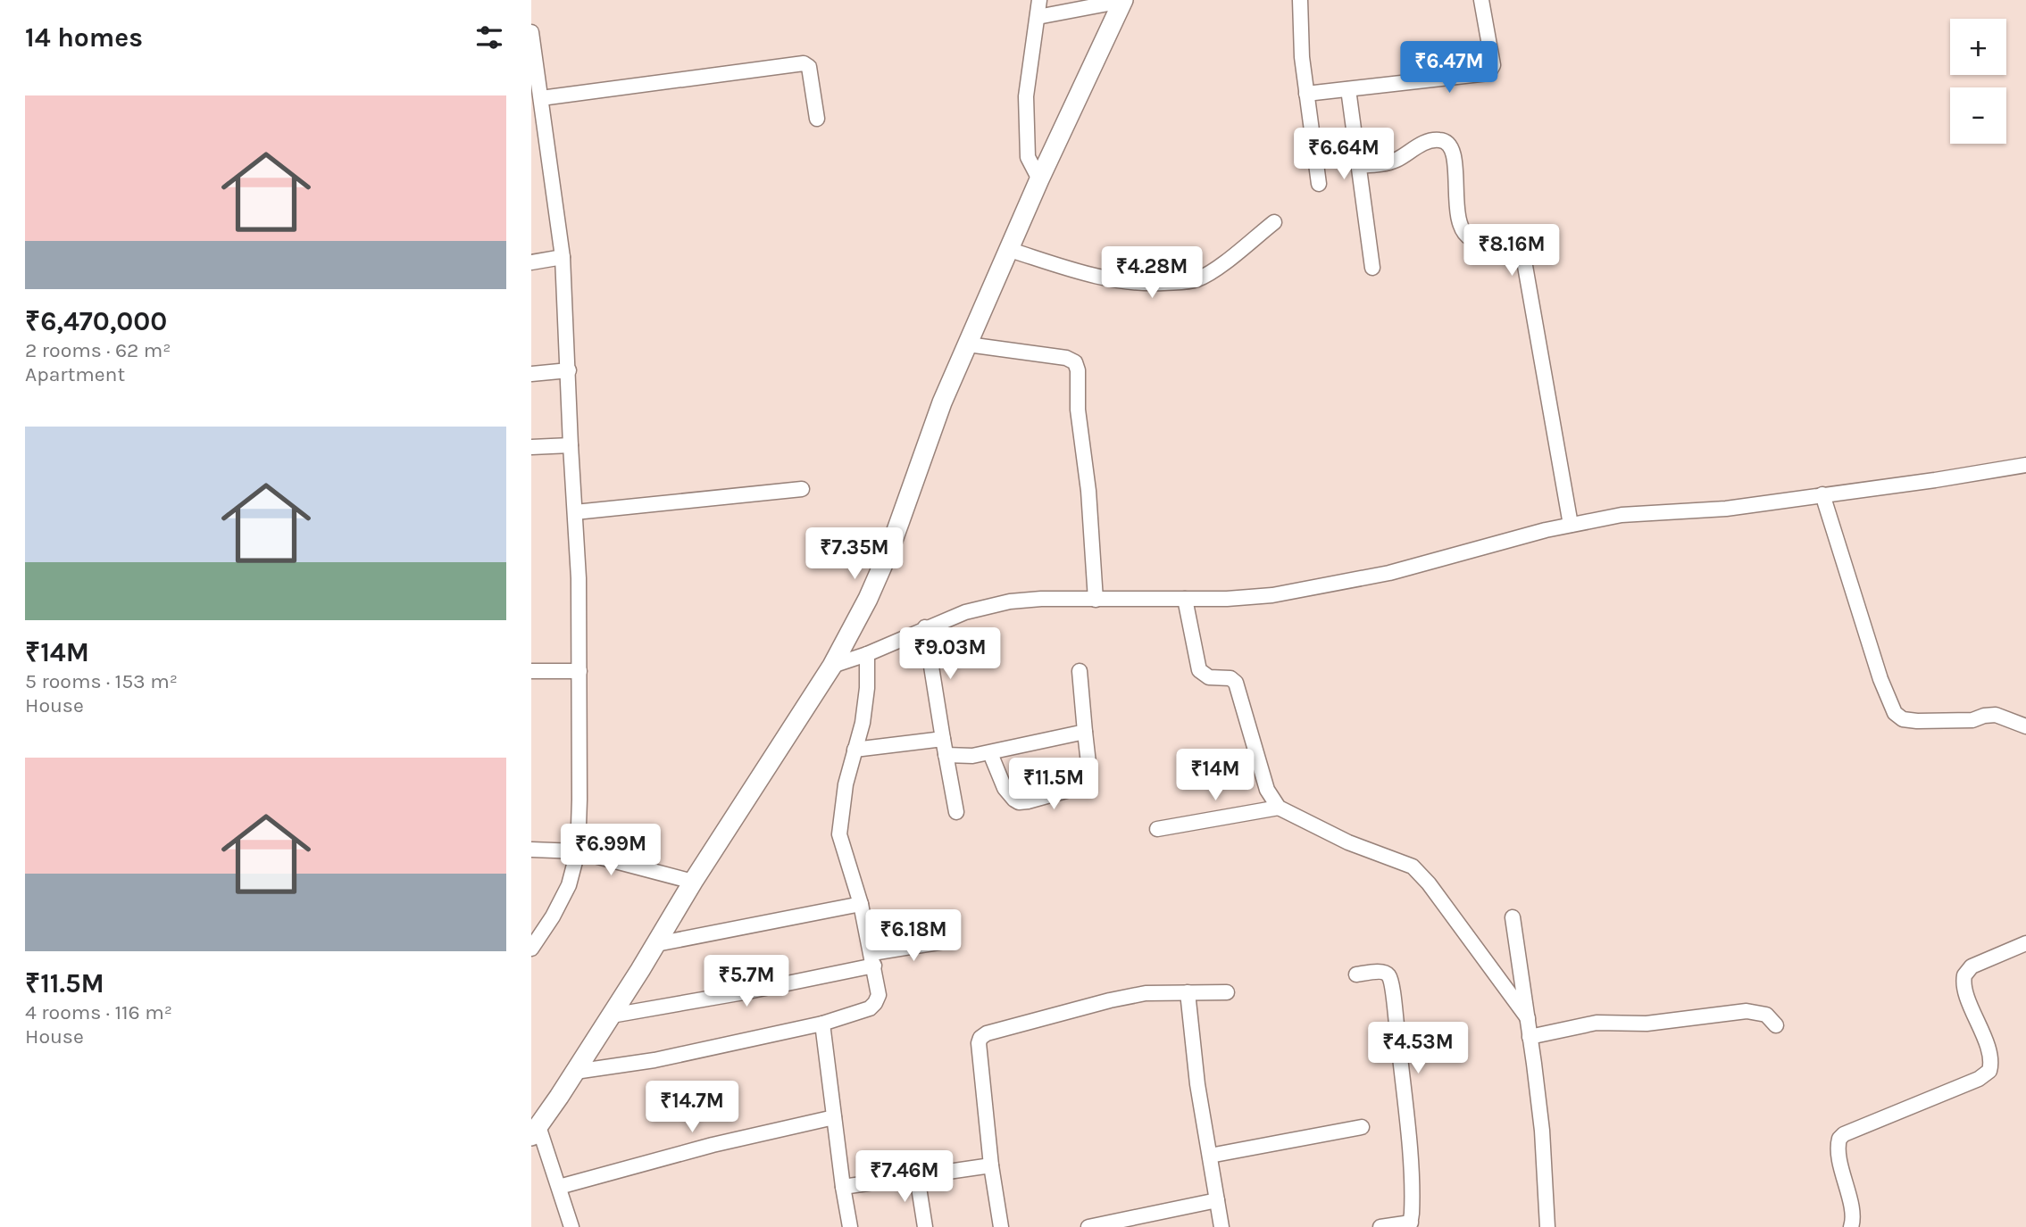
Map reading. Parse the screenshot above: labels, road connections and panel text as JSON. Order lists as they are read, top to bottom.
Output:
{
  "page": {
    "heading": "14 homes",
    "map_buttons": ["+", "−"],
    "price": [
      "₹6.47M",
      "₹6.64M",
      "₹8.16M",
      "₹4.28M",
      "₹7.35M",
      "₹9.03M",
      "₹14M",
      "₹11.5M",
      "₹6.99M",
      "₹6.18M",
      "₹5.7M",
      "₹4.53M",
      "₹14.7M",
      "₹7.46M"
    ],
    "list": [
      {
        "name": "₹6,470,000",
        "note": "2 rooms · 62 m² · Apartment"
      },
      {
        "name": "₹14M",
        "note": "5 rooms · 153 m² · House"
      },
      {
        "name": "₹11.5M",
        "note": "4 rooms · 116 m² · House"
      }
    ]
  }
}
